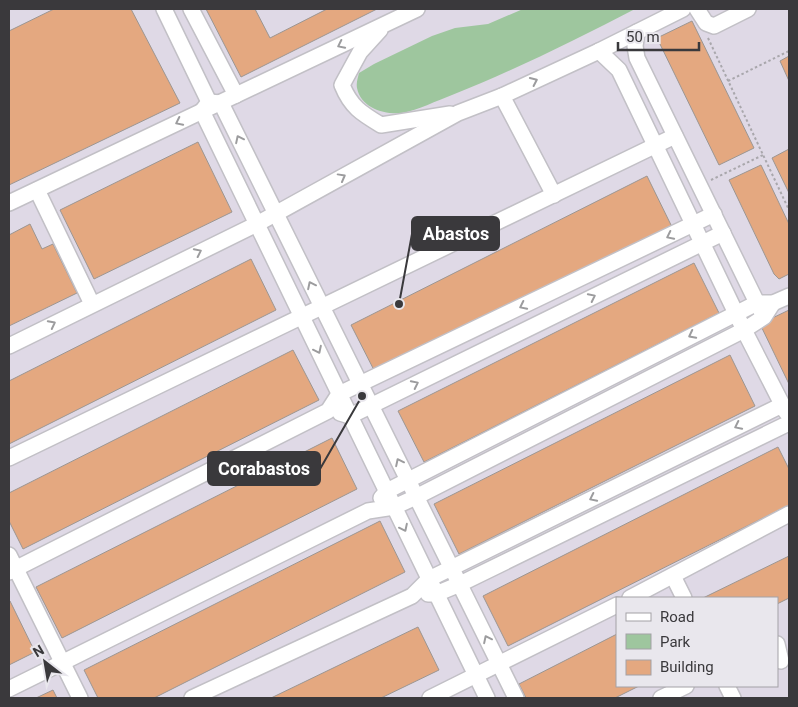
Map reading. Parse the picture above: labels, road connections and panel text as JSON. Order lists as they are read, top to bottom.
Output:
{
  "places": ["Abastos", "Corabastos"],
  "legend": ["Road", "Park", "Building"],
  "scale_bar": "50 m",
  "north": "top left"
}
